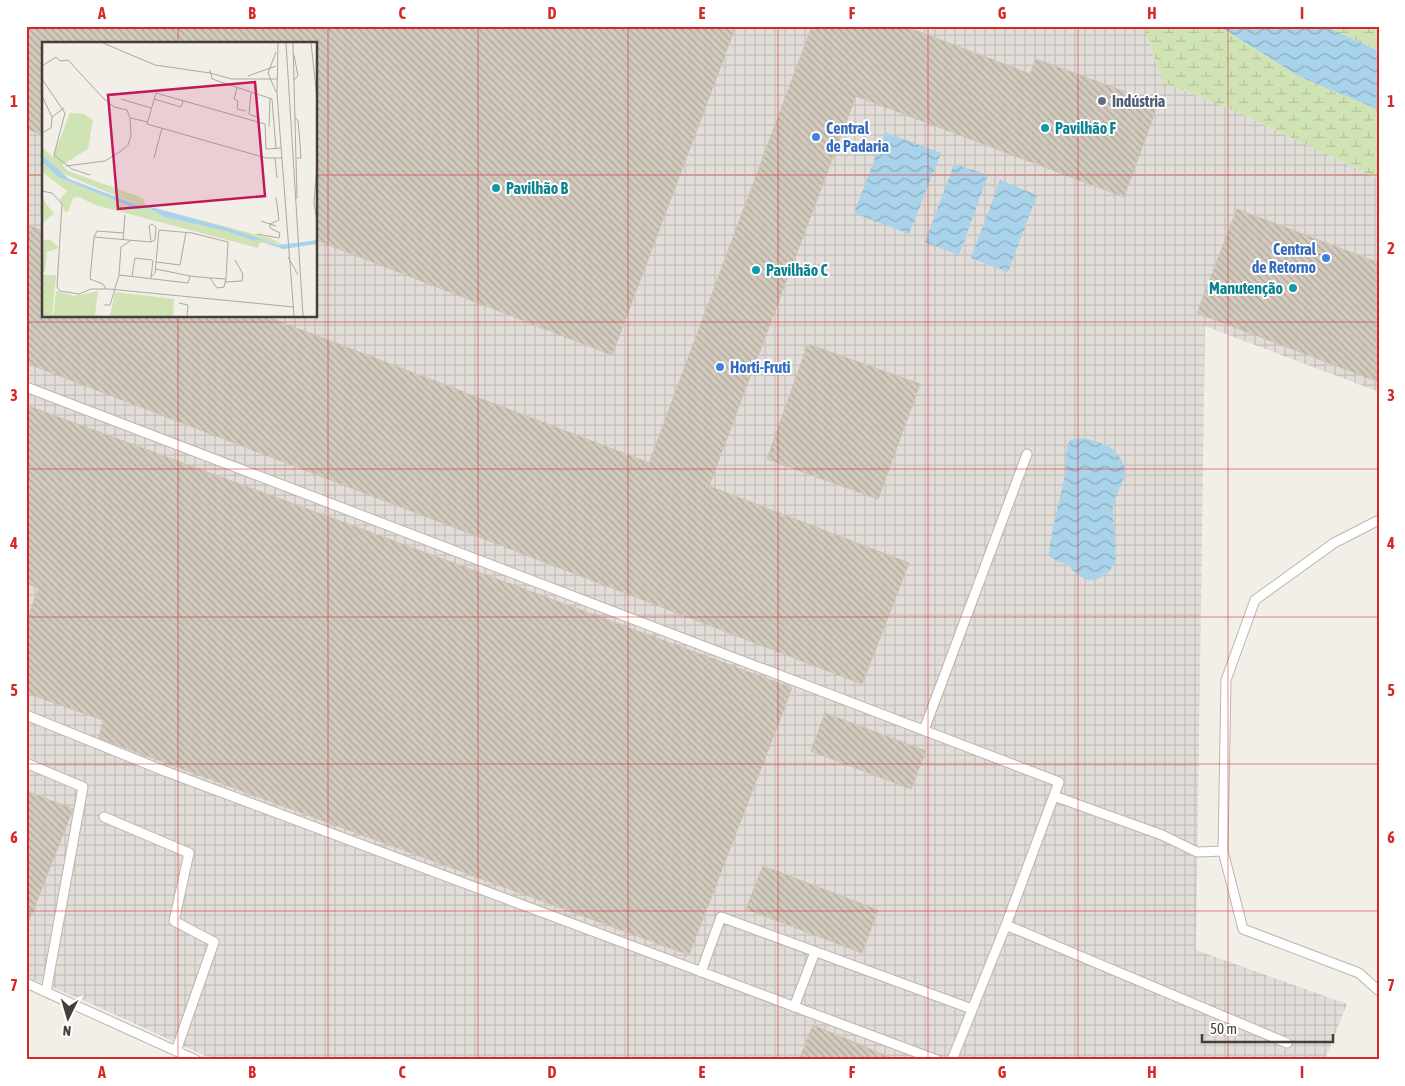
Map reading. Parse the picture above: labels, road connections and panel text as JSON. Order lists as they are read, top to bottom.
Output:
{
  "places": [
    "Indústria",
    "Pavilhão F",
    "Central de Padaria",
    "Pavilhão B",
    "Central de Retorno",
    "Pavilhão C",
    "Manutenção",
    "Horti-Fruti"
  ],
  "scale_bar": "50 m",
  "north": "bottom",
  "grid": {
    "columns": [
      "A",
      "B",
      "C",
      "D",
      "E",
      "F",
      "G",
      "H",
      "I"
    ],
    "rows": [
      "1",
      "2",
      "3",
      "4",
      "5",
      "6",
      "7"
    ]
  }
}
